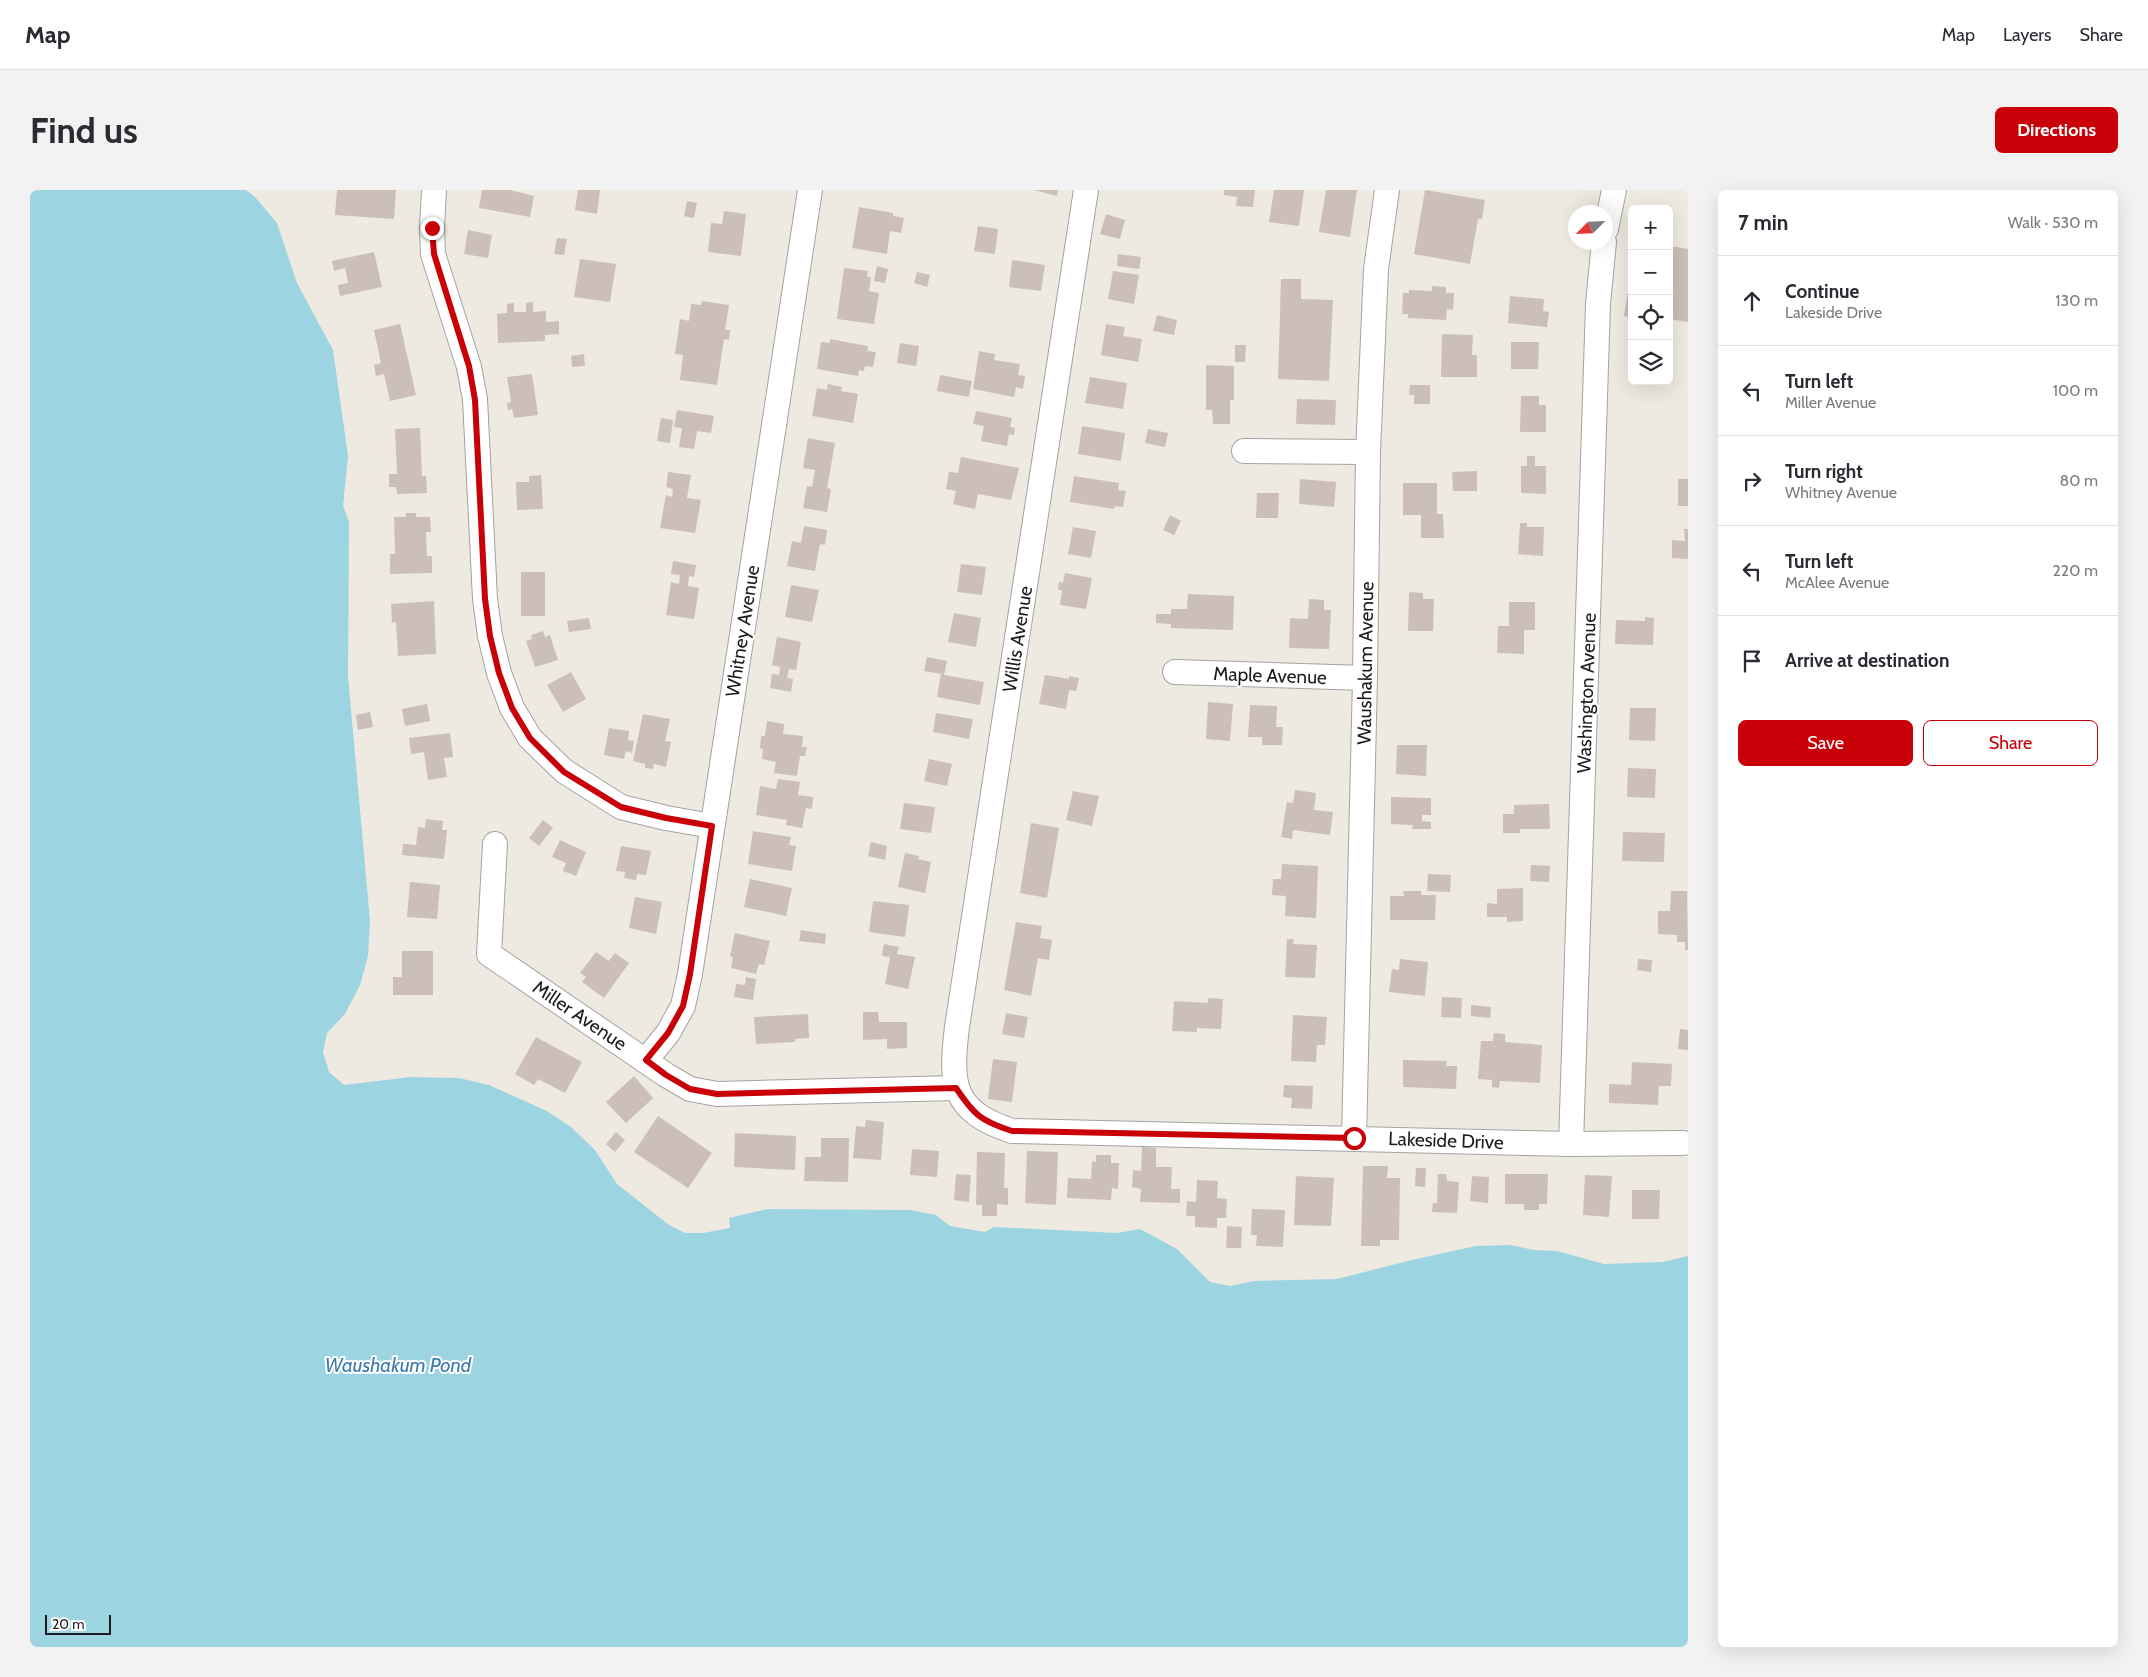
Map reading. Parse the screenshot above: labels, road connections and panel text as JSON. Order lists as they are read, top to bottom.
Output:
{
  "streets": {
    "street": [
      "Whitney Avenue",
      "Willis Avenue",
      "Waushakum Avenue",
      "Maple Avenue",
      "Washington Avenue",
      "Miller Avenue",
      "Lakeside Drive"
    ]
  },
  "crossings": [
    ["Whitney Avenue", "Miller Avenue"],
    ["Willis Avenue", "Miller Avenue"],
    ["Willis Avenue", "Lakeside Drive"],
    ["Waushakum Avenue", "Maple Avenue"],
    ["Waushakum Avenue", "Lakeside Drive"],
    ["Washington Avenue", "Lakeside Drive"],
    ["Miller Avenue", "Lakeside Drive"]
  ],
  "water": ["Waushakum Pond"],
  "scale_bar": "20 m",
  "north": "bottom left",
  "page": {
    "header": "Map",
    "nav": ["Map", "Layers", "Share"],
    "buttons": [
      "Directions",
      ["Save", "Share"]
    ],
    "title": "Find us",
    "heading": ["7 min", "Walk · 530 m"],
    "map_buttons": ["+", "−"],
    "list": [
      ["Continue", "Lakeside Drive", "130 m"],
      ["Turn left", "Miller Avenue", "100 m"],
      ["Turn right", "Whitney Avenue", "80 m"],
      ["Turn left", "McAlee Avenue", "220 m"],
      "Arrive at destination"
    ],
    "scale": "20 m"
  }
}
